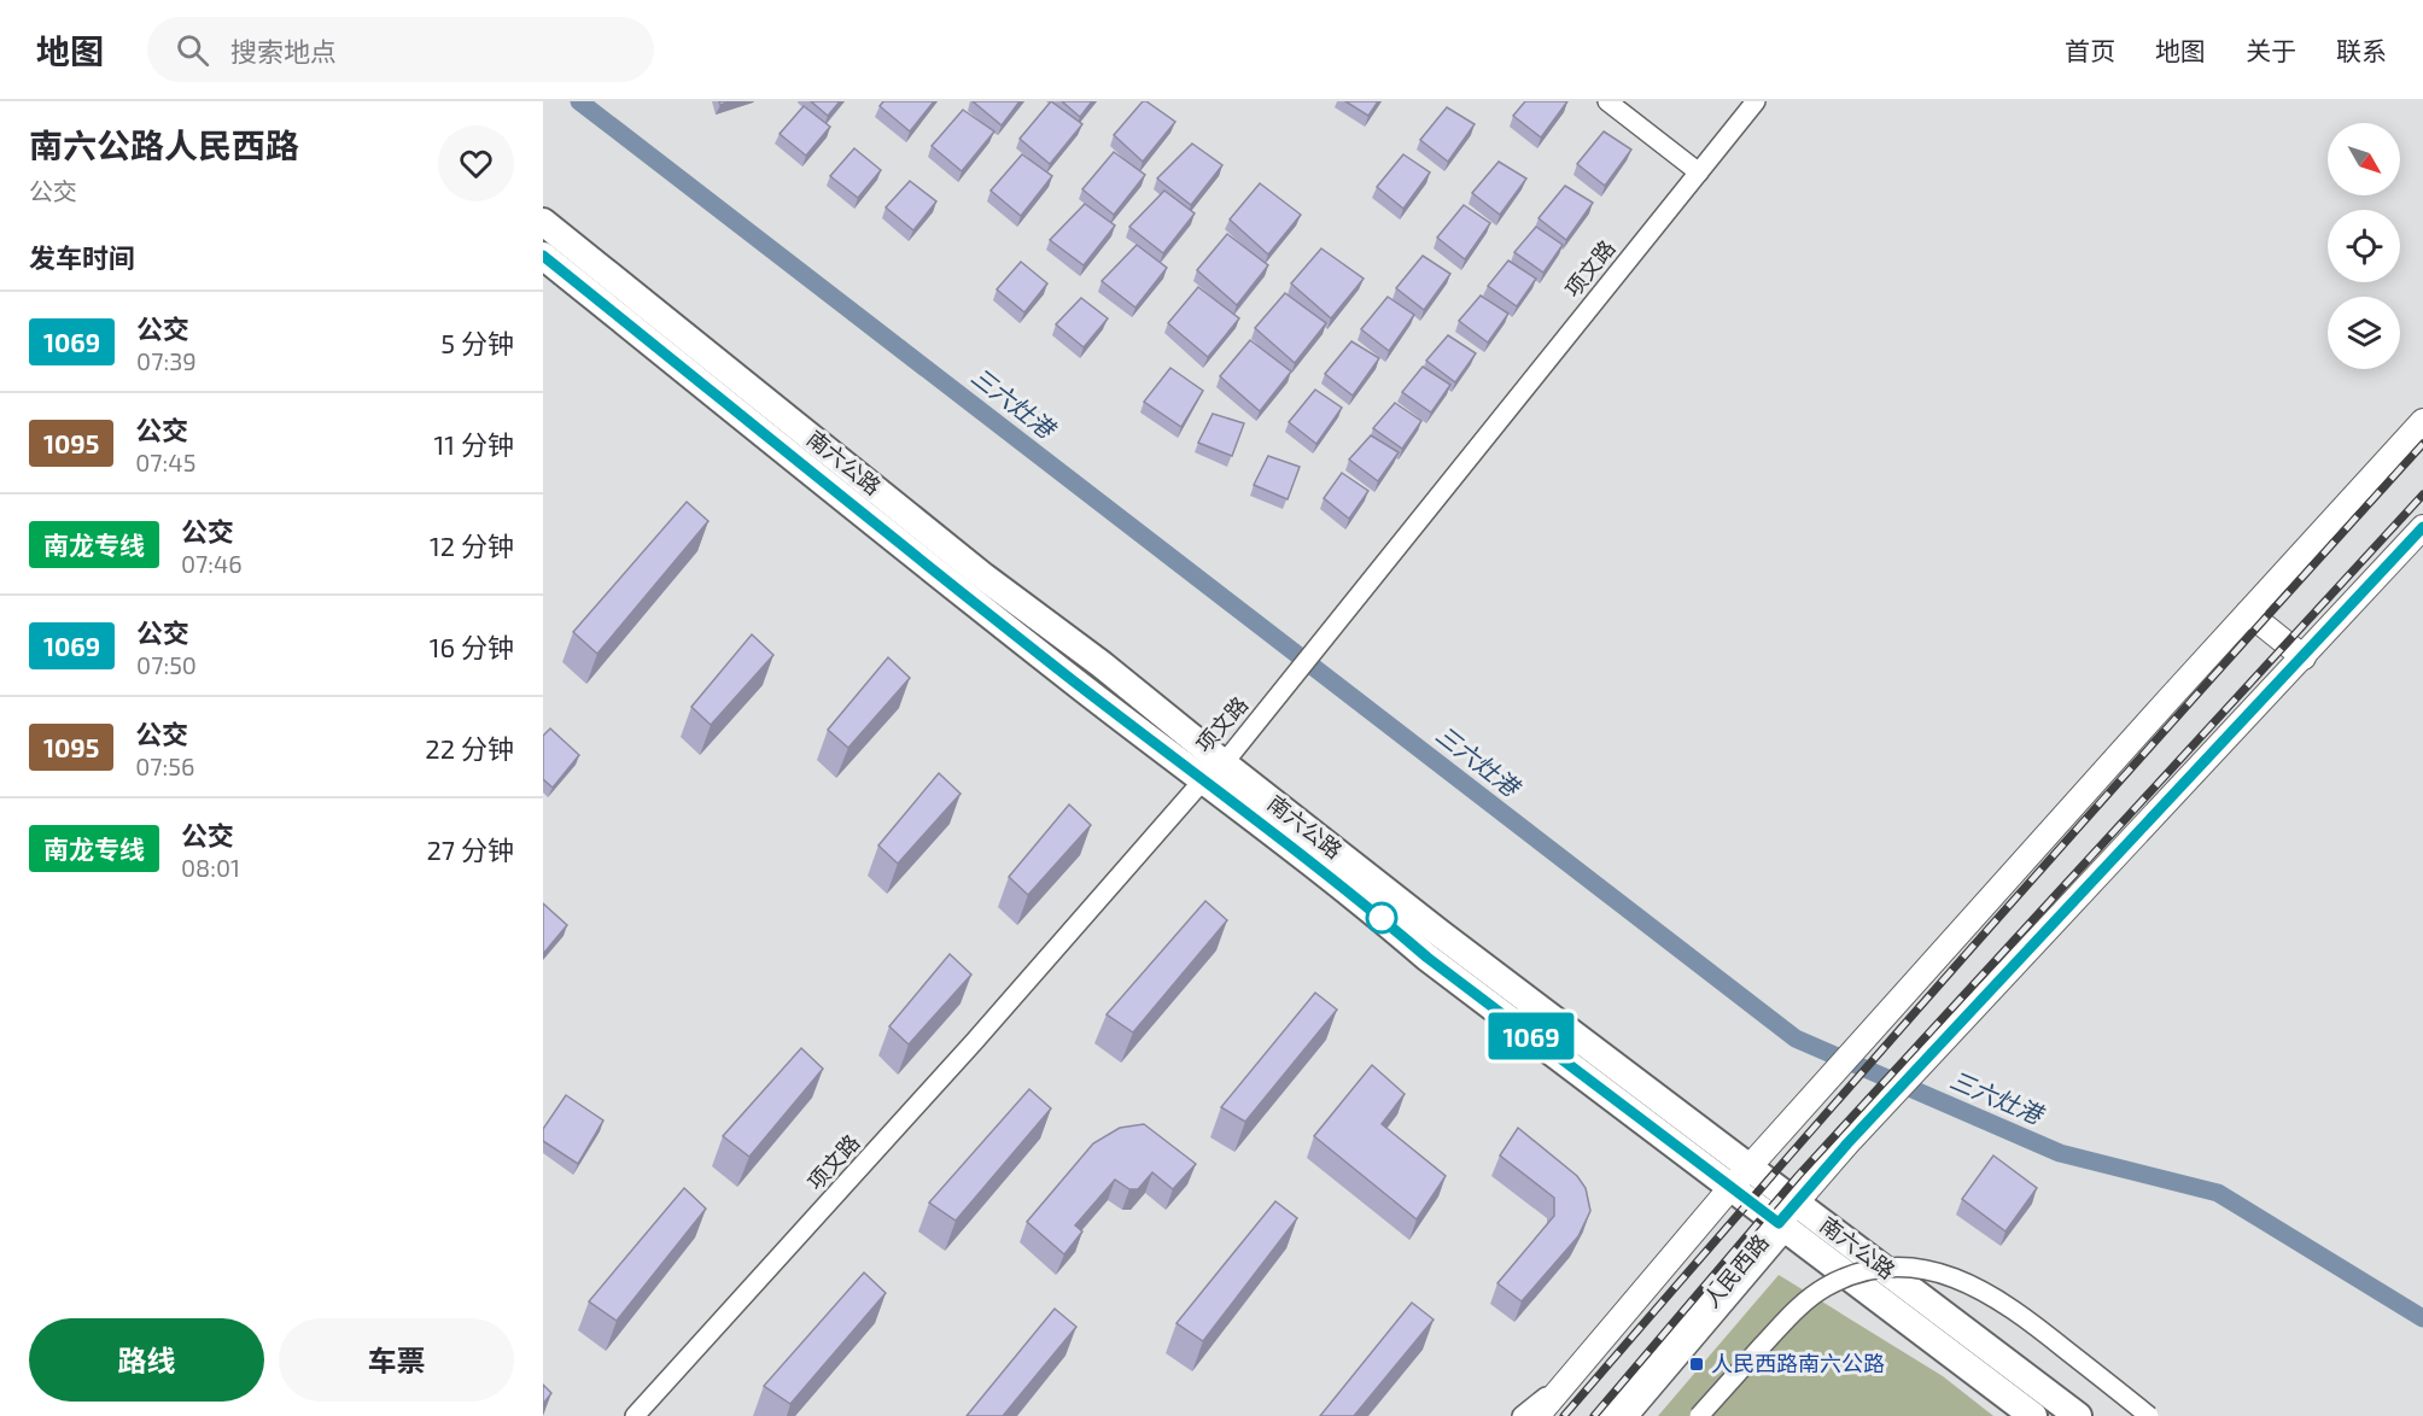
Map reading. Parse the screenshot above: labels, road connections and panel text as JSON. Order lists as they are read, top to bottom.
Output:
{
  "streets": {
    "highway": ["南六公路"],
    "main road": ["人民西路"],
    "street": ["项文路"]
  },
  "crossings": [
    ["项文路", "南六公路"],
    ["南六公路", "人民西路"]
  ],
  "water": ["三六灶港"],
  "places": {
    "transit": ["人民西路南六公路"]
  },
  "lines": ["bus line 1069"],
  "north": "bottom right",
  "page": {
    "header": "地图",
    "search": "搜索地点",
    "nav": [
      "首页",
      "地图",
      "关于",
      "联系"
    ],
    "heading": [
      ["南六公路人民西路", "公交"],
      "发车时间"
    ],
    "on_map": "1069",
    "list": [
      {
        "mark": "1069",
        "name": "公交",
        "note": "07:39",
        "value": "5 分钟"
      },
      {
        "mark": "1095",
        "name": "公交",
        "note": "07:45",
        "value": "11 分钟"
      },
      {
        "mark": "南龙专线",
        "name": "公交",
        "note": "07:46",
        "value": "12 分钟"
      },
      {
        "mark": "1069",
        "name": "公交",
        "note": "07:50",
        "value": "16 分钟"
      },
      {
        "mark": "1095",
        "name": "公交",
        "note": "07:56",
        "value": "22 分钟"
      },
      {
        "mark": "南龙专线",
        "name": "公交",
        "note": "08:01",
        "value": "27 分钟"
      }
    ],
    "buttons": ["路线", "车票"]
  }
}
